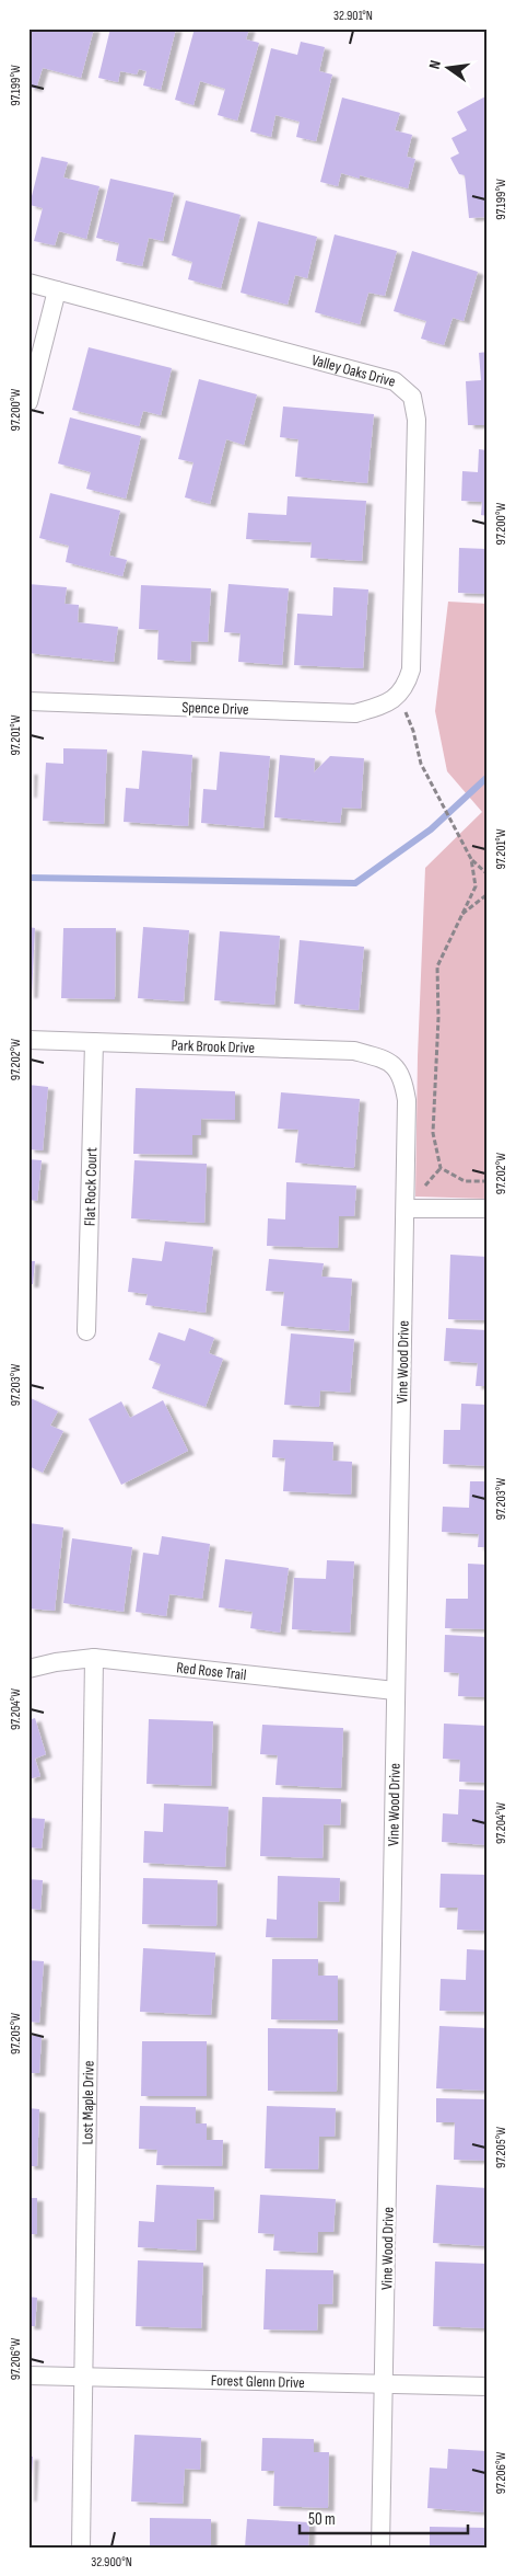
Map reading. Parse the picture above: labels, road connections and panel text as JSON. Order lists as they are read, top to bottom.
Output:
{
  "streets": {
    "street": [
      "Valley Oaks Drive",
      "Spence Drive",
      "Park Brook Drive",
      "Flat Rock Court",
      "Vine Wood Drive",
      "Red Rose Trail",
      "Lost Maple Drive",
      "Forest Glenn Drive"
    ]
  },
  "crossings": [
    ["Valley Oaks Drive", "Spence Drive"],
    ["Park Brook Drive", "Flat Rock Court"],
    ["Park Brook Drive", "Vine Wood Drive"],
    ["Vine Wood Drive", "Red Rose Trail"],
    ["Vine Wood Drive", "Forest Glenn Drive"],
    ["Red Rose Trail", "Lost Maple Drive"],
    ["Lost Maple Drive", "Forest Glenn Drive"]
  ],
  "scale_bar": "50 m",
  "north": "left",
  "coordinates": [
    "32.901°N",
    "97.199°W",
    "97.200°W",
    "97.201°W",
    "97.202°W",
    "97.203°W",
    "97.204°W",
    "97.205°W",
    "97.206°W",
    "32.900°N"
  ]
}
